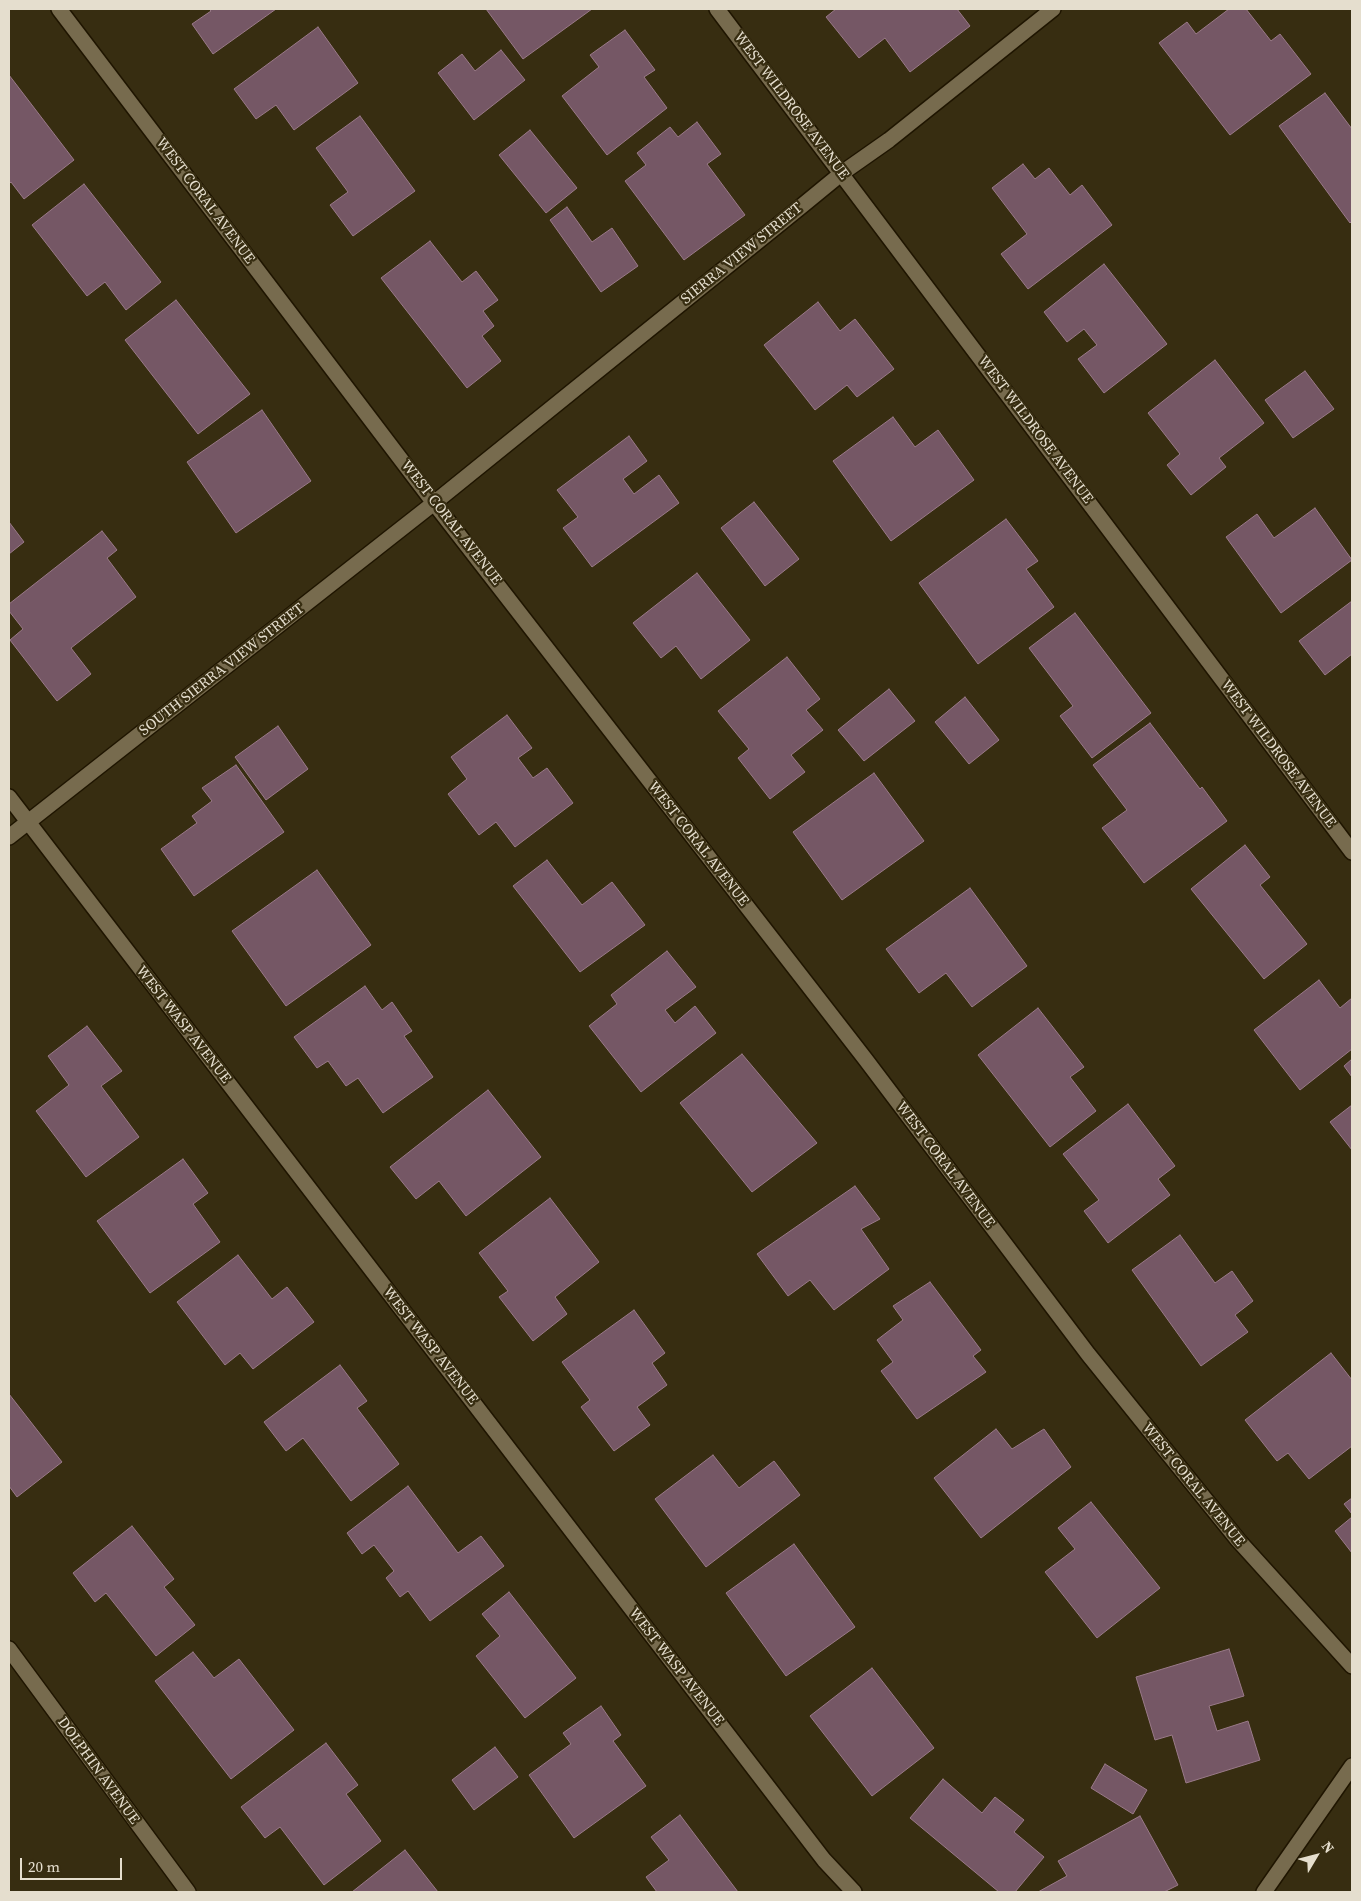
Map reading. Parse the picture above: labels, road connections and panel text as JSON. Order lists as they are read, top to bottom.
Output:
{
  "streets": {
    "street": [
      "WEST WILDROSE AVENUE",
      "WEST CORAL AVENUE",
      "SIERRA VIEW STREET",
      "SOUTH SIERRA VIEW STREET",
      "WEST WASP AVENUE",
      "DOLPHIN AVENUE"
    ]
  },
  "crossings": [
    ["WEST WILDROSE AVENUE", "SIERRA VIEW STREET"],
    ["WEST CORAL AVENUE", "SIERRA VIEW STREET"],
    ["WEST CORAL AVENUE", "SOUTH SIERRA VIEW STREET"],
    ["SIERRA VIEW STREET", "SOUTH SIERRA VIEW STREET"],
    ["SOUTH SIERRA VIEW STREET", "WEST WASP AVENUE"]
  ],
  "scale_bar": "20 m",
  "north": "top right"
}
